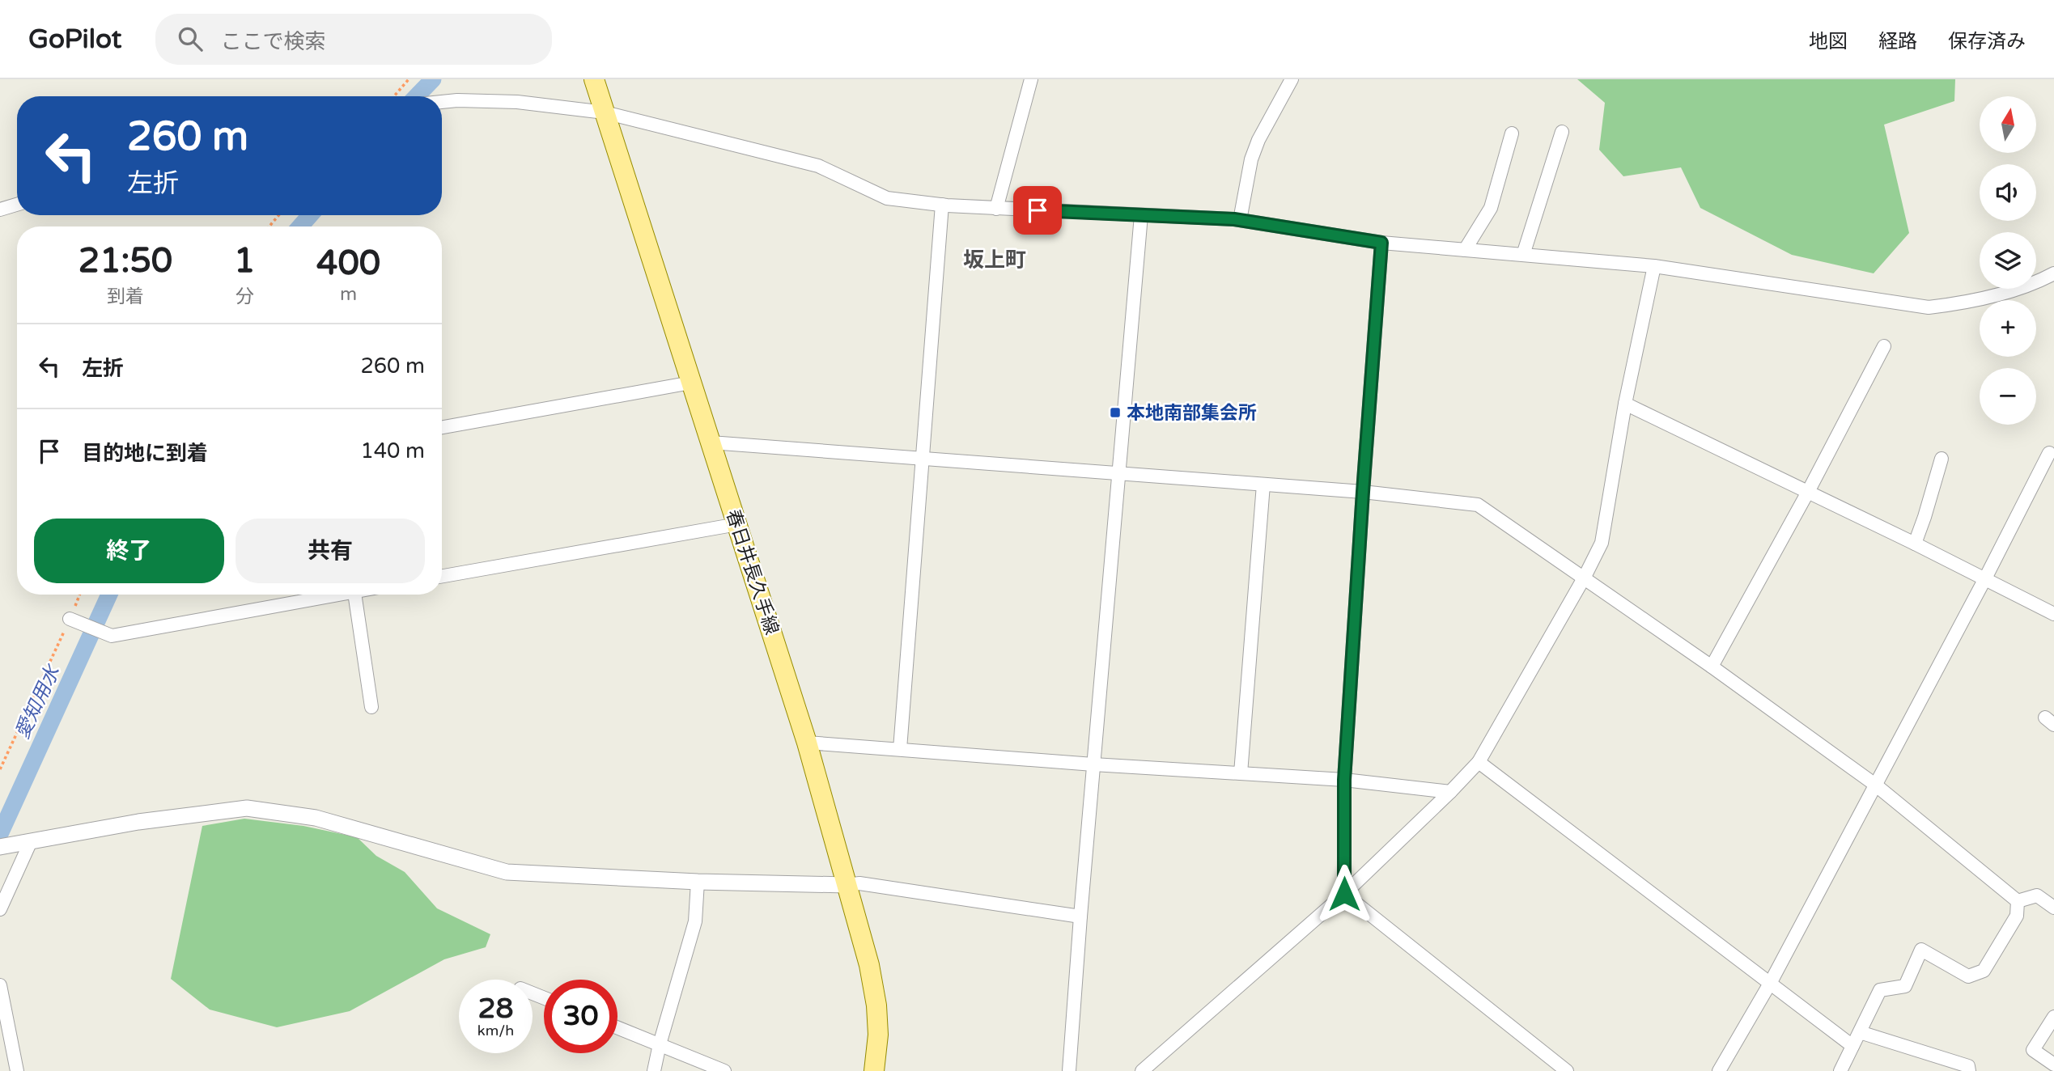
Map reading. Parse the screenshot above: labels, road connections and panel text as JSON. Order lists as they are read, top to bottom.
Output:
{
  "streets": {
    "main road": ["春日井長久手線"]
  },
  "districts": ["坂上町"],
  "water": ["愛知用水"],
  "places": {
    "transit": ["本地南部集会所"]
  },
  "north": "top",
  "page": {
    "header": "GoPilot",
    "search": "ここで検索",
    "nav": ["地図", "経路", "保存済み"],
    "map_buttons": ["+", "−"],
    "turn": ["260 m", "左折"],
    "eta": [
      "21:50",
      "到着",
      "1",
      "分",
      "400",
      "m"
    ],
    "list": [
      {
        "name": "左折",
        "value": "260 m"
      },
      {
        "name": "目的地に到着",
        "value": "140 m"
      }
    ],
    "buttons": ["終了", "共有"],
    "speed": "28 km/h",
    "limit": "30"
  }
}
